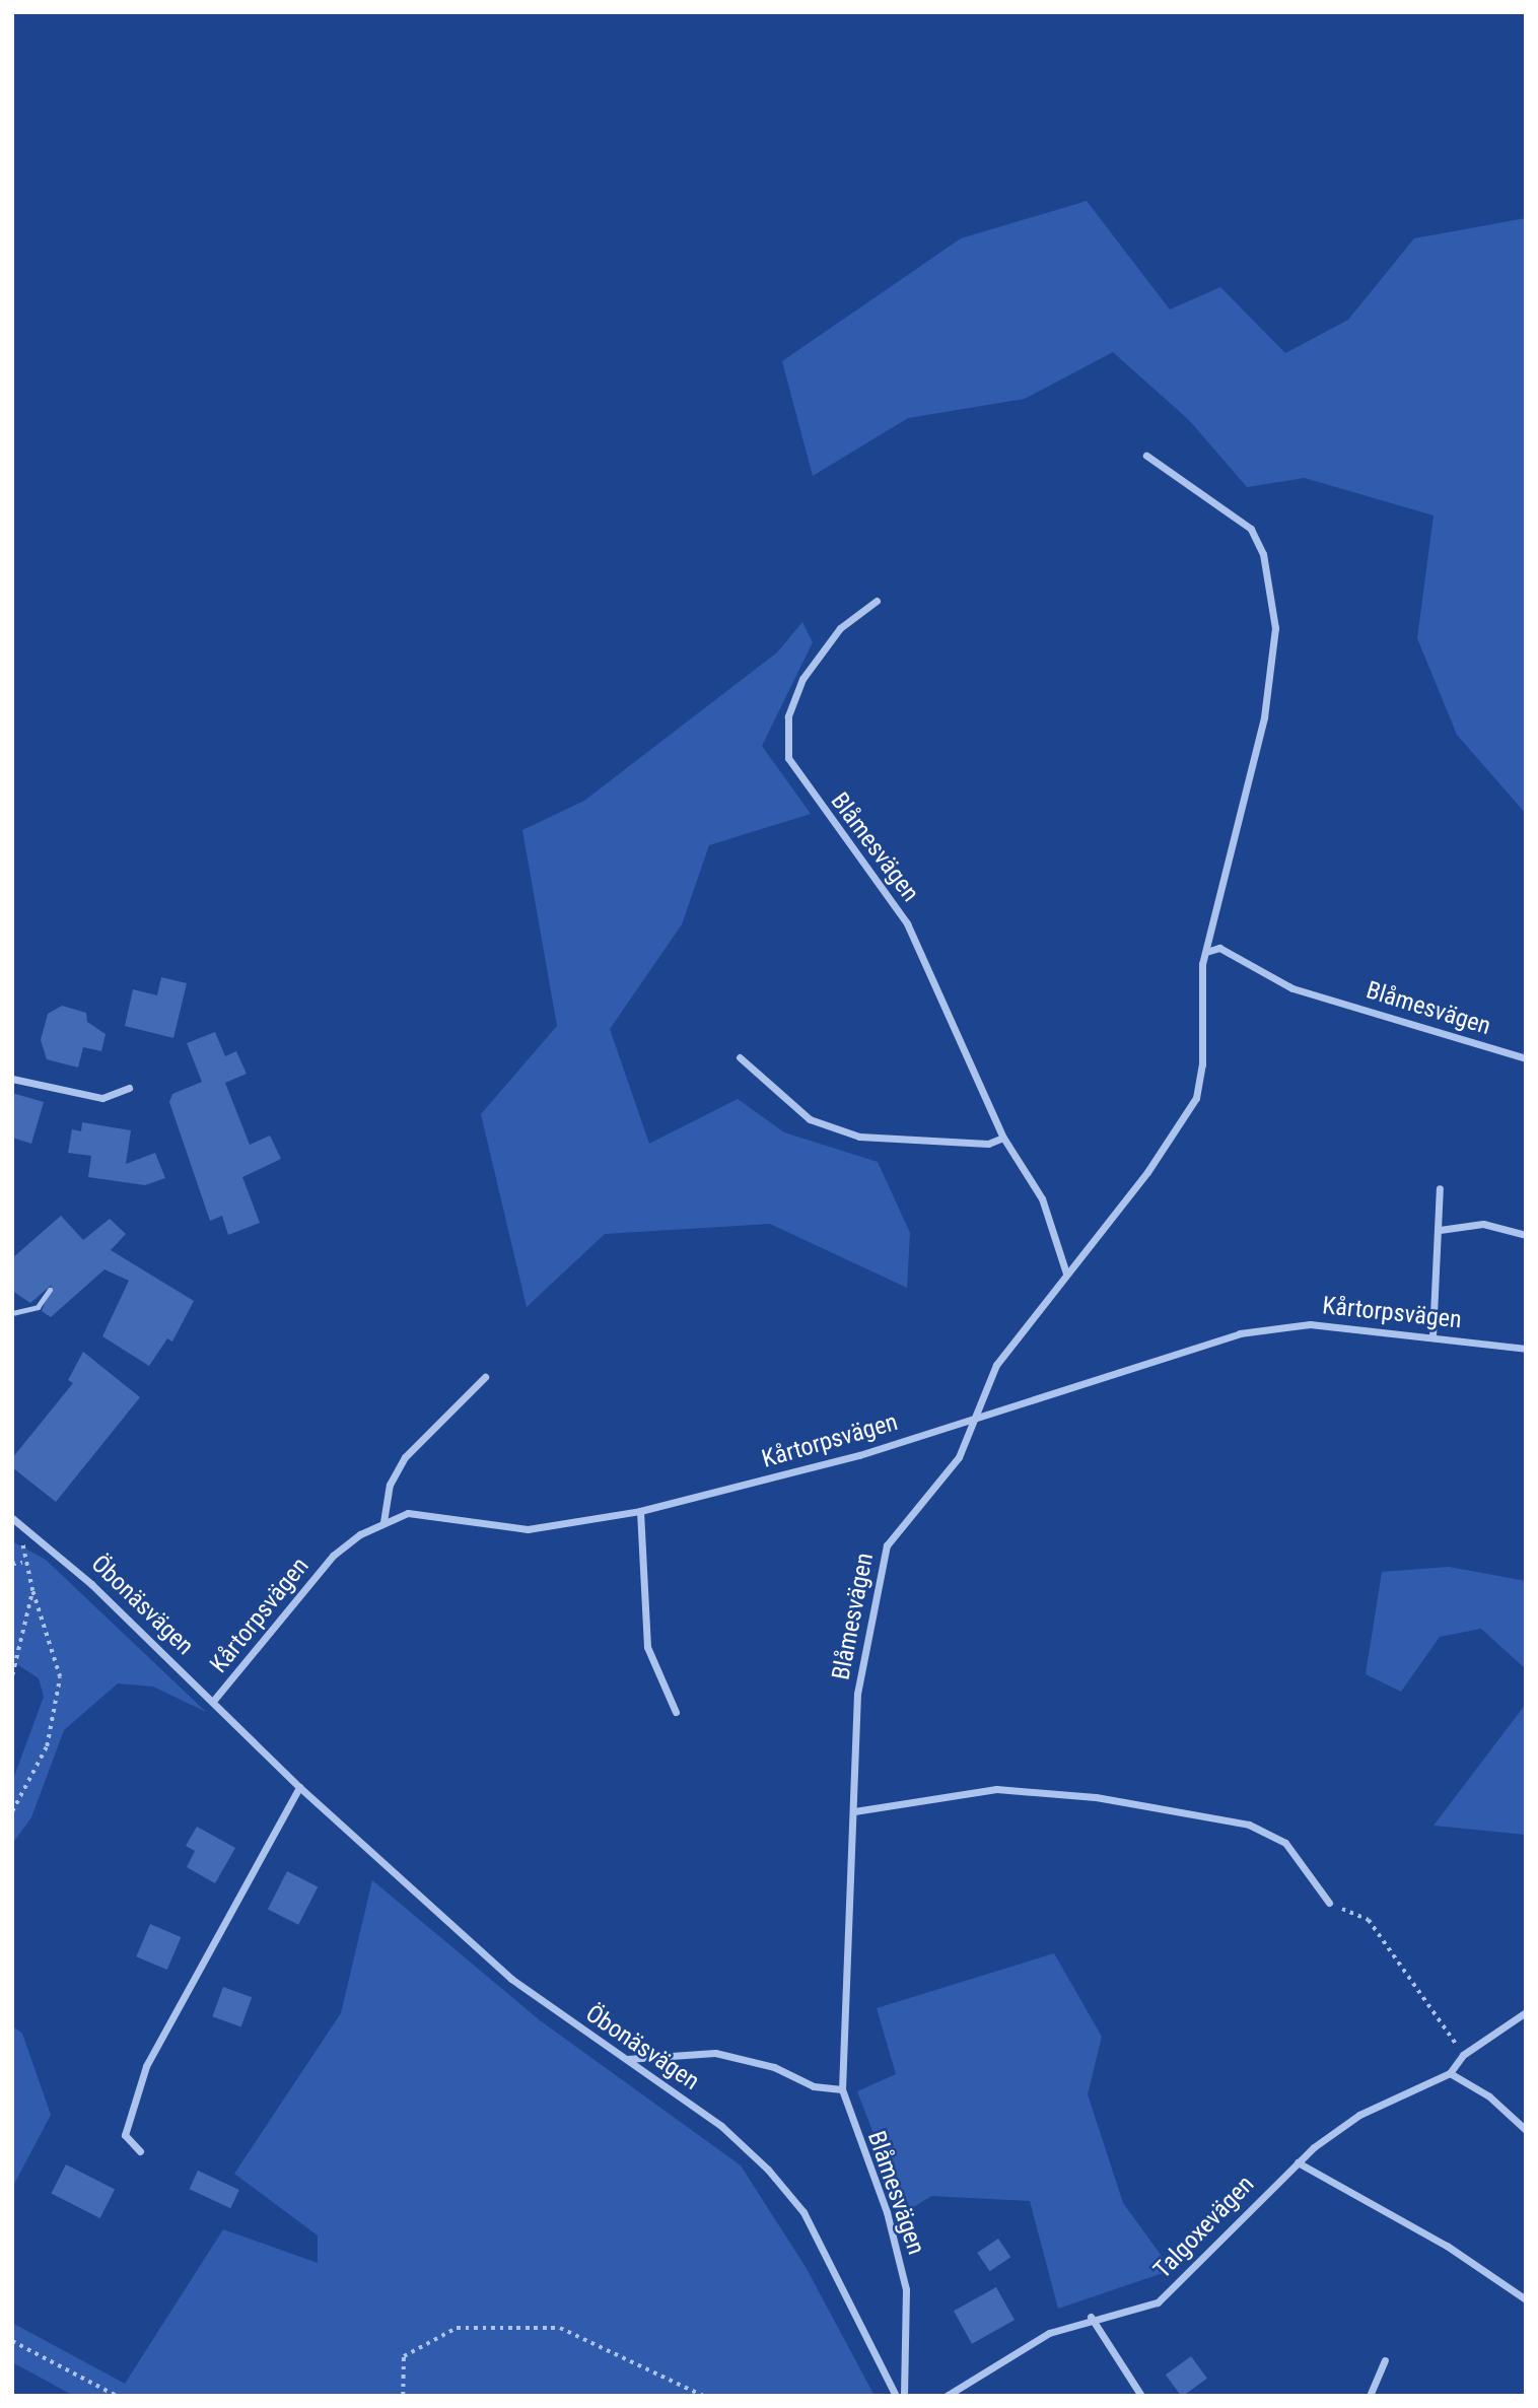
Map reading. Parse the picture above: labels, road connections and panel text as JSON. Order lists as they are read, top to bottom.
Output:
{
  "streets": {
    "street": [
      "Blåmesvägen",
      "Kårtorpsvägen",
      "Öbonäsvägen",
      "Talgoxevägen"
    ]
  },
  "crossings": [
    ["Blåmesvägen", "Kårtorpsvägen"],
    ["Kårtorpsvägen", "Öbonäsvägen"]
  ]
}
